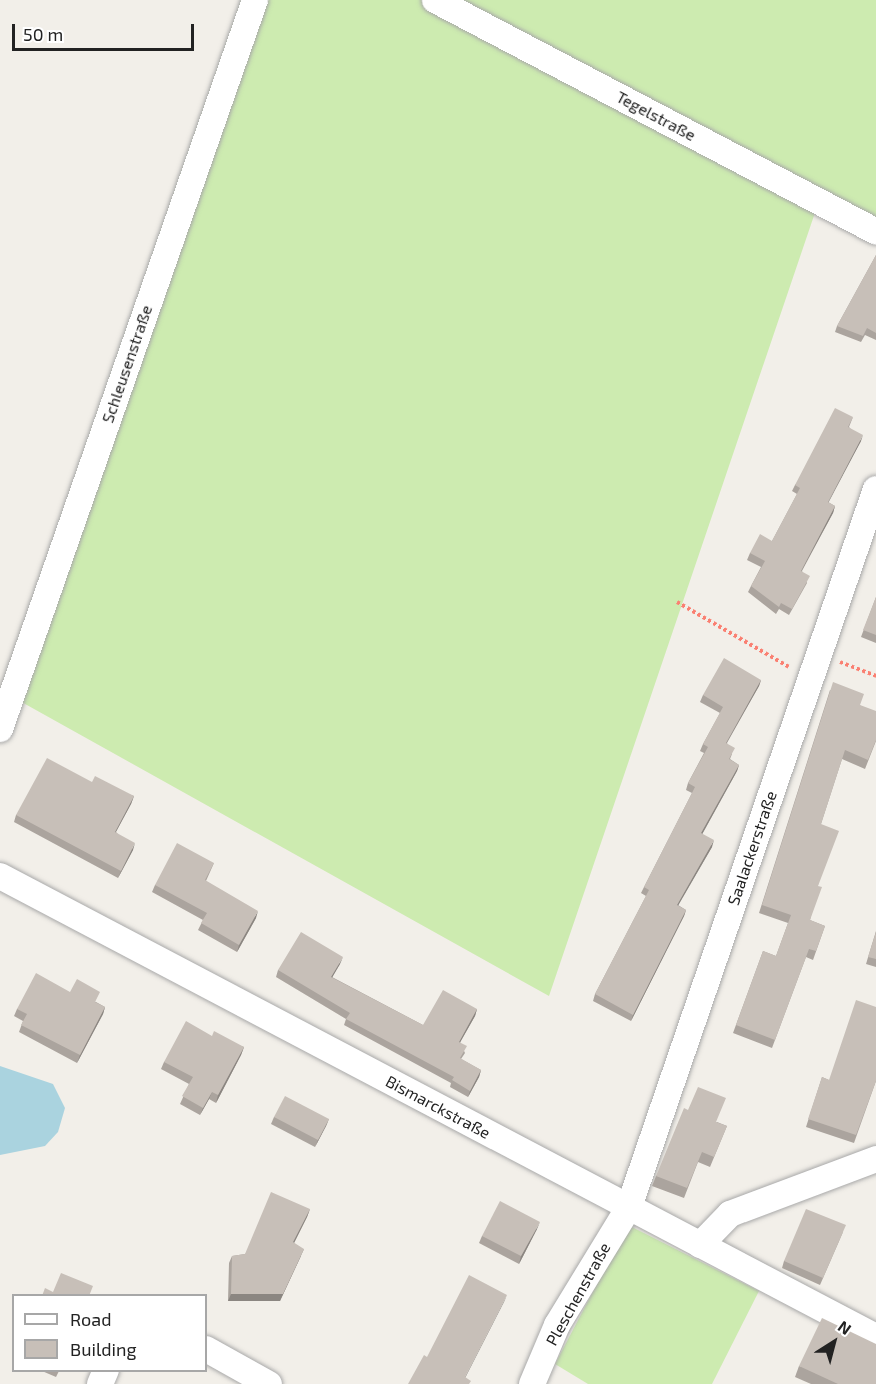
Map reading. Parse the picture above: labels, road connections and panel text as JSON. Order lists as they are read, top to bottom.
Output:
{
  "streets": {
    "street": [
      "Tegelstraße",
      "Schleusenstraße",
      "Saalackerstraße",
      "Bismarckstraße",
      "Pleschenstraße"
    ]
  },
  "crossings": [
    ["Saalackerstraße", "Bismarckstraße"],
    ["Saalackerstraße", "Pleschenstraße"],
    ["Bismarckstraße", "Pleschenstraße"]
  ],
  "legend": ["Road", "Building"],
  "scale_bar": "50 m",
  "north": "top right"
}
